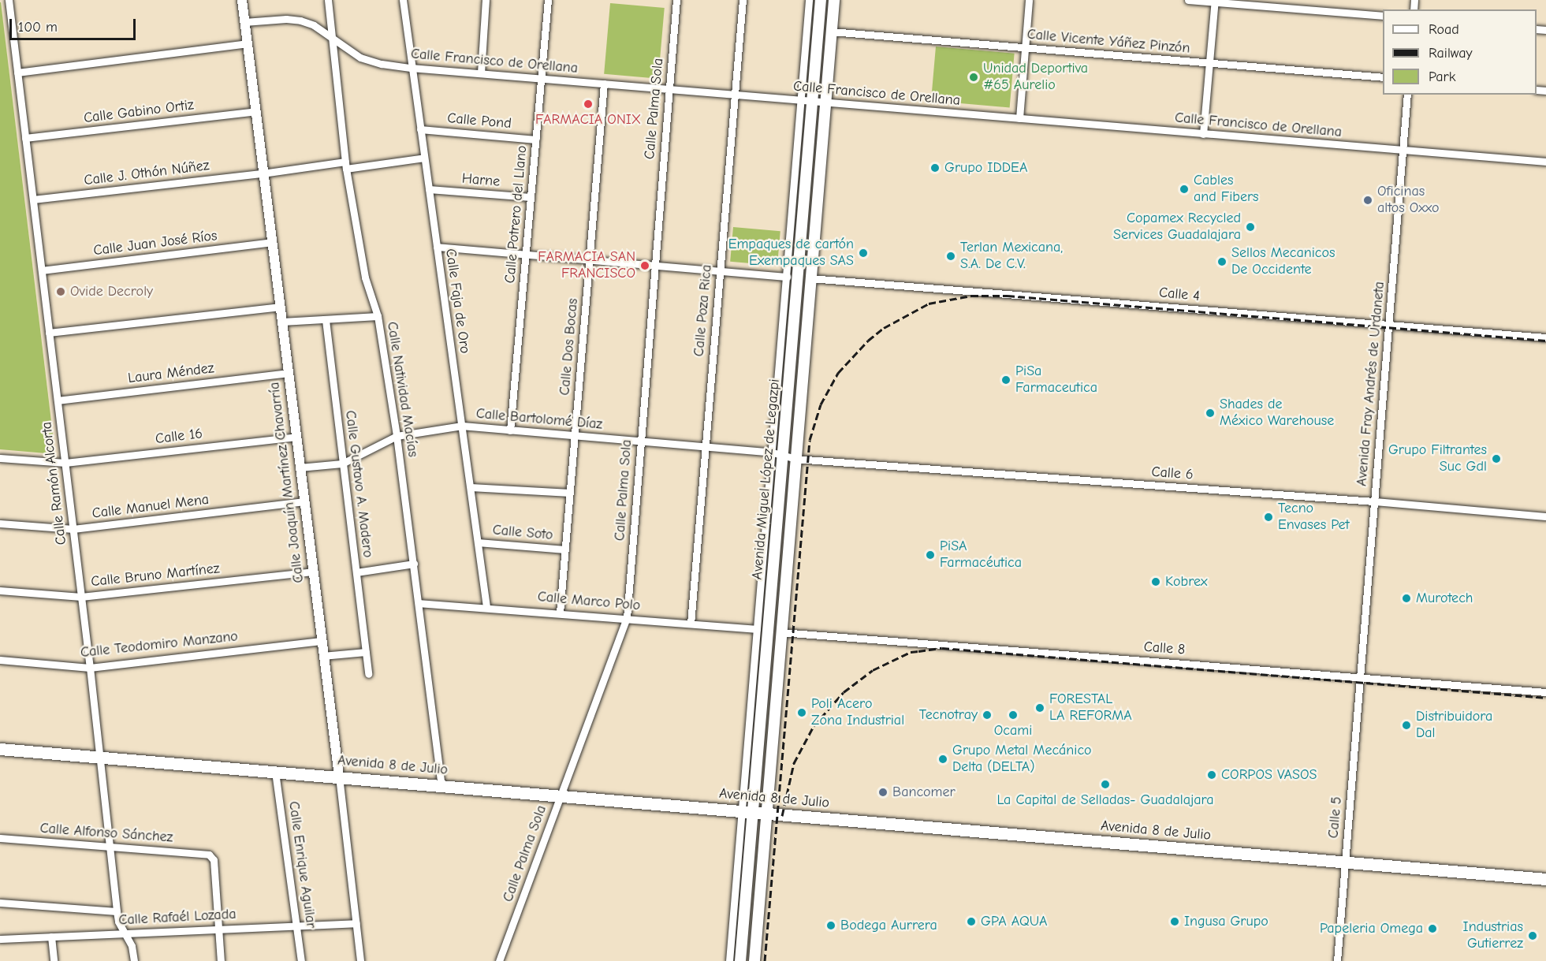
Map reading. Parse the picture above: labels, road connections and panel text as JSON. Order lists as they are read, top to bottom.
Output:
{
  "streets": {
    "main road": ["Avenida Miguel López de Legazpi", "Avenida 8 de Julio"],
    "street": [
      "Calle Vicente Yáñez Pinzón",
      "Calle Francisco de Orellana",
      "Calle Palma Sola",
      "Calle Gabino Ortiz",
      "Calle Pond",
      "Calle J. Othón Núñez",
      "Harne",
      "Calle Potrero del Llano",
      "Calle Juan José Ríos",
      "Calle 4",
      "Calle Faja de Oro",
      "Calle Poza Rica",
      "Calle Dos Bocas",
      "Laura Méndez",
      "Avenida Fray Andrés de Urdaneta",
      "Calle Natividad Macías",
      "Calle Bartolomé Díaz",
      "Calle 16",
      "Calle 6",
      "Calle Joaquín Martínez Chavarría",
      "Calle Ramón Alcorta",
      "Calle Gustavo A. Madero",
      "Calle Manuel Mena",
      "Calle Soto",
      "Calle Bruno Martínez",
      "Calle Marco Polo",
      "Calle Teodomiro Manzano",
      "Calle 8",
      "Calle 5",
      "Calle Alfonso Sánchez",
      "Calle Enrique Aguilar",
      "Calle Rafaél Lozada"
    ]
  },
  "crossings": [
    ["Calle Vicente Yáñez Pinzón", "Avenida Miguel López de Legazpi"],
    ["Calle Francisco de Orellana", "Calle Palma Sola"],
    ["Calle Francisco de Orellana", "Calle Potrero del Llano"],
    ["Calle Francisco de Orellana", "Calle Faja de Oro"],
    ["Calle Francisco de Orellana", "Calle Poza Rica"],
    ["Calle Francisco de Orellana", "Calle Dos Bocas"],
    ["Calle Francisco de Orellana", "Avenida Fray Andrés de Urdaneta"],
    ["Calle Francisco de Orellana", "Calle Natividad Macías"],
    ["Calle Francisco de Orellana", "Avenida Miguel López de Legazpi"],
    ["Calle Francisco de Orellana", "Calle Joaquín Martínez Chavarría"],
    ["Calle Palma Sola", "Calle Bartolomé Díaz"],
    ["Calle Palma Sola", "Calle Marco Polo"],
    ["Calle Palma Sola", "Avenida 8 de Julio"],
    ["Calle Gabino Ortiz", "Calle Joaquín Martínez Chavarría"],
    ["Calle Gabino Ortiz", "Calle Ramón Alcorta"],
    ["Calle Pond", "Calle Potrero del Llano"],
    ["Calle Pond", "Calle Faja de Oro"],
    ["Calle J. Othón Núñez", "Calle Faja de Oro"],
    ["Calle J. Othón Núñez", "Calle Natividad Macías"],
    ["Calle J. Othón Núñez", "Calle Joaquín Martínez Chavarría"],
    ["Calle J. Othón Núñez", "Calle Ramón Alcorta"],
    ["Harne", "Calle Potrero del Llano"],
    ["Harne", "Calle Faja de Oro"],
    ["Calle Potrero del Llano", "Calle Bartolomé Díaz"],
    ["Calle Juan José Ríos", "Calle Joaquín Martínez Chavarría"],
    ["Calle Juan José Ríos", "Calle Ramón Alcorta"],
    ["Calle 4", "Avenida Fray Andrés de Urdaneta"],
    ["Calle 4", "Avenida Miguel López de Legazpi"],
    ["Calle Faja de Oro", "Calle Bartolomé Díaz"],
    ["Calle Faja de Oro", "Calle Soto"],
    ["Calle Faja de Oro", "Calle Marco Polo"],
    ["Calle Poza Rica", "Calle Bartolomé Díaz"],
    ["Calle Poza Rica", "Calle Marco Polo"],
    ["Calle Dos Bocas", "Calle Bartolomé Díaz"],
    ["Calle Dos Bocas", "Calle Soto"],
    ["Calle Dos Bocas", "Calle Marco Polo"],
    ["Laura Méndez", "Calle Joaquín Martínez Chavarría"],
    ["Laura Méndez", "Calle Ramón Alcorta"],
    ["Avenida Fray Andrés de Urdaneta", "Calle 6"],
    ["Avenida Fray Andrés de Urdaneta", "Calle 8"],
    ["Avenida Fray Andrés de Urdaneta", "Calle 5"],
    ["Calle Natividad Macías", "Calle Bartolomé Díaz"],
    ["Calle Natividad Macías", "Calle Marco Polo"],
    ["Calle Natividad Macías", "Avenida 8 de Julio"],
    ["Calle Bartolomé Díaz", "Calle 6"],
    ["Calle Bartolomé Díaz", "Avenida Miguel López de Legazpi"],
    ["Calle Bartolomé Díaz", "Calle Joaquín Martínez Chavarría"],
    ["Calle Bartolomé Díaz", "Calle Gustavo A. Madero"],
    ["Calle 16", "Calle Joaquín Martínez Chavarría"],
    ["Calle 16", "Calle Ramón Alcorta"],
    ["Calle 6", "Avenida Miguel López de Legazpi"],
    ["Avenida Miguel López de Legazpi", "Calle Marco Polo"],
    ["Avenida Miguel López de Legazpi", "Calle 8"],
    ["Avenida Miguel López de Legazpi", "Avenida 8 de Julio"],
    ["Calle Joaquín Martínez Chavarría", "Calle Manuel Mena"],
    ["Calle Joaquín Martínez Chavarría", "Calle Bruno Martínez"],
    ["Calle Joaquín Martínez Chavarría", "Calle Teodomiro Manzano"],
    ["Calle Joaquín Martínez Chavarría", "Avenida 8 de Julio"],
    ["Calle Joaquín Martínez Chavarría", "Calle Rafaél Lozada"],
    ["Calle Ramón Alcorta", "Calle Manuel Mena"],
    ["Calle Ramón Alcorta", "Calle Bruno Martínez"],
    ["Calle Ramón Alcorta", "Calle Teodomiro Manzano"],
    ["Calle Ramón Alcorta", "Avenida 8 de Julio"],
    ["Calle Ramón Alcorta", "Calle Alfonso Sánchez"],
    ["Calle Ramón Alcorta", "Calle Rafaél Lozada"],
    ["Calle 8", "Calle 5"],
    ["Avenida 8 de Julio", "Calle 5"],
    ["Avenida 8 de Julio", "Calle Enrique Aguilar"],
    ["Calle Alfonso Sánchez", "Calle Rafaél Lozada"],
    ["Calle Enrique Aguilar", "Calle Rafaél Lozada"]
  ],
  "places": [
    "Unidad Deportiva #65 Aurelio",
    "FARMACIA ONIX",
    "Grupo IDDEA",
    "Cables and Fibers",
    "Oficinas altos Oxxo",
    "Copamex Recycled Services Guadalajara",
    "Empaques de cartón Exempaques SAS",
    "Terlan Mexicana, S.A. De C.V.",
    "Sellos Mecanicos De Occidente",
    "FARMACIA SAN FRANCISCO",
    "Ovide Decroly",
    "PiSa Farmaceutica",
    "Shades de México Warehouse",
    "Grupo Filtrantes Suc Gdl",
    "Tecno Envases Pet",
    "PiSA Farmacéutica",
    "Kobrex",
    "Murotech",
    "FORESTAL LA REFORMA",
    "Poli Acero Zona Industrial",
    "Tecnotray",
    "Ocami",
    "Distribuidora Dal",
    "Grupo Metal Mecánico Delta (DELTA)",
    "CORPOS VASOS",
    "La Capital de Selladas- Guadalajara",
    "Bancomer",
    "GPA AQUA",
    "Ingusa Grupo",
    "Bodega Aurrera",
    "Papeleria Omega",
    "Industrias Gutierrez"
  ],
  "legend": ["Road", "Railway", "Park"],
  "scale_bar": "100 m"
}
